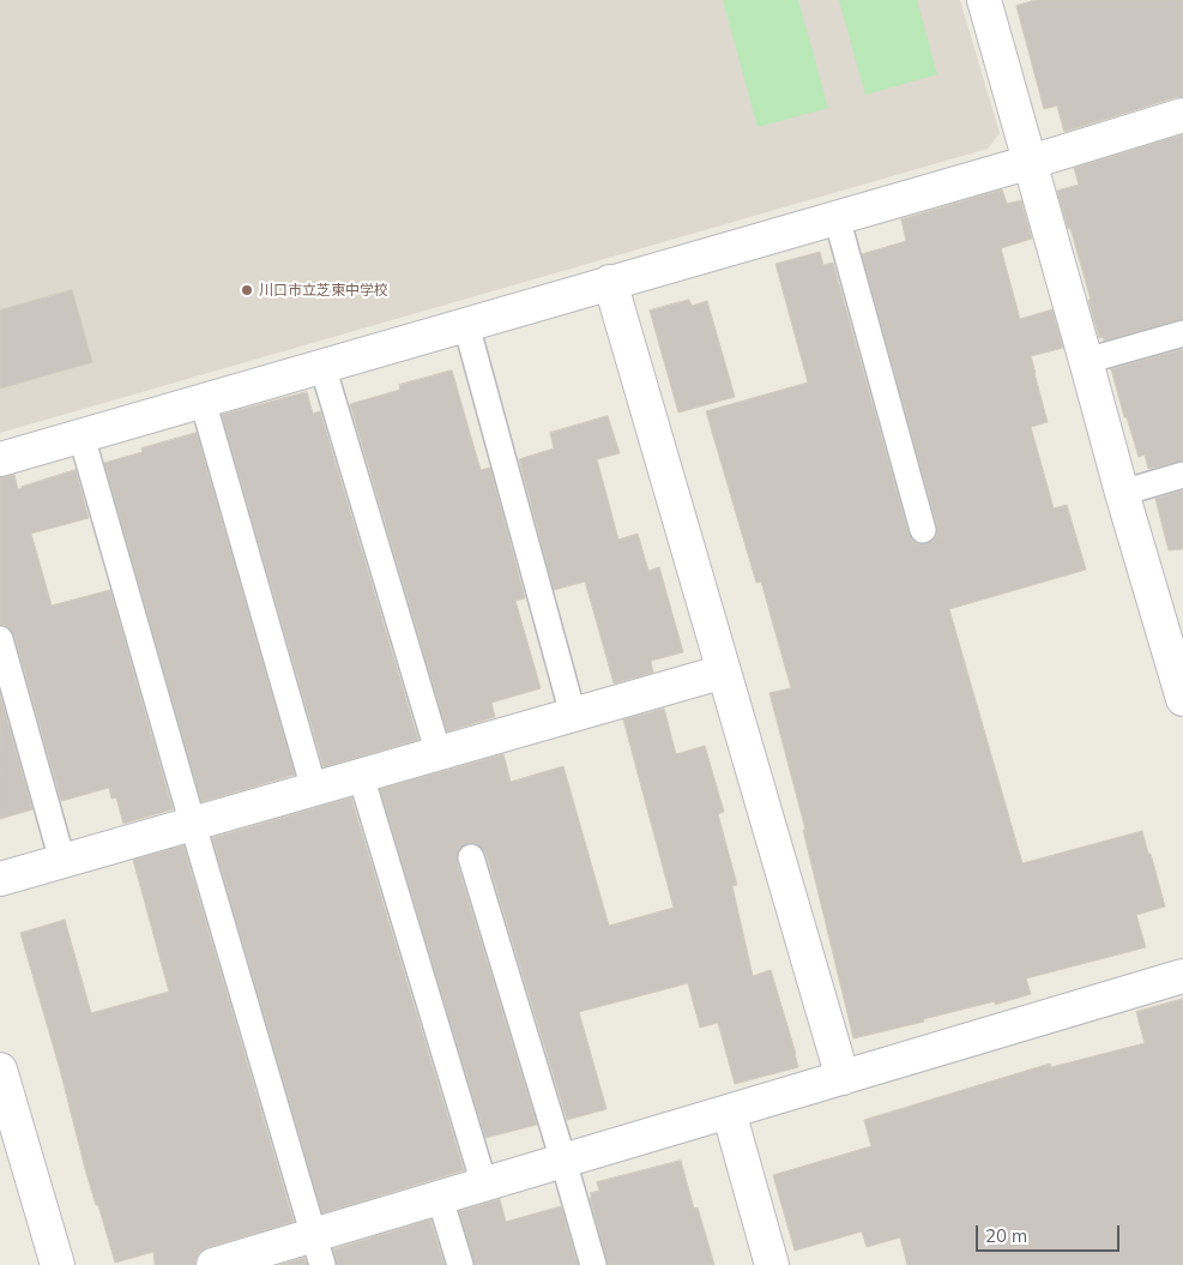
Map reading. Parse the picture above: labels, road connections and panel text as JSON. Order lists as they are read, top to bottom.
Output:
{
  "places": ["川口市立芝東中学校"],
  "scale_bar": "20 m"
}
